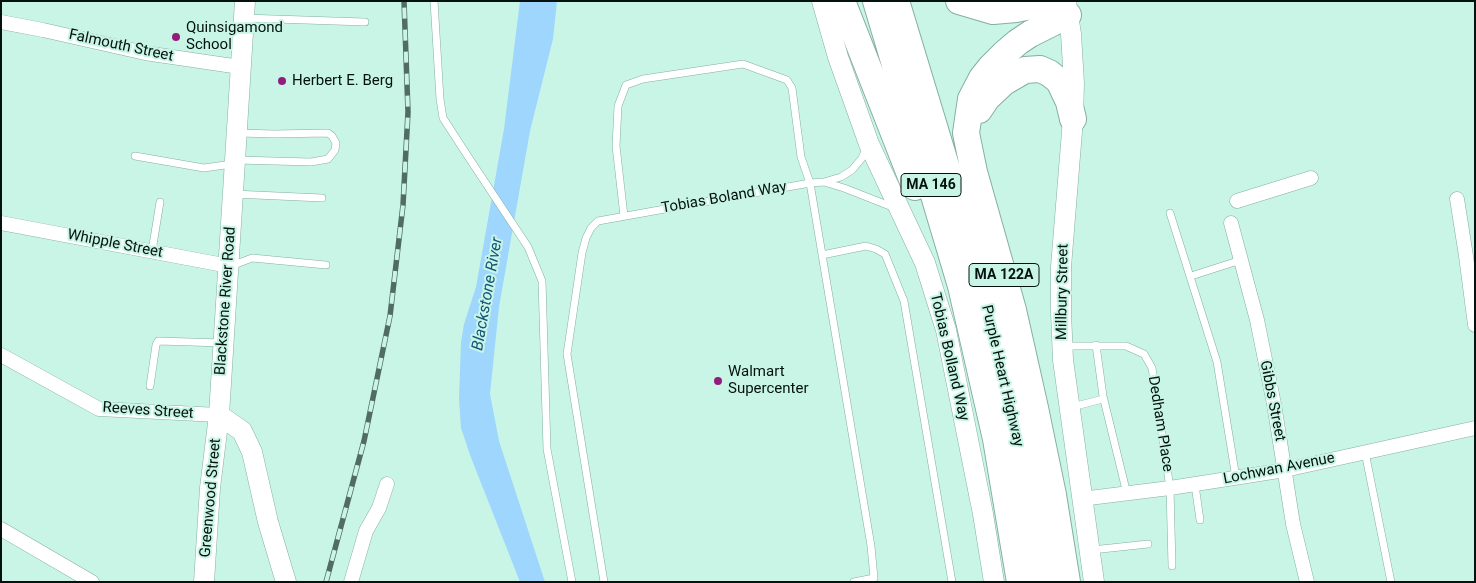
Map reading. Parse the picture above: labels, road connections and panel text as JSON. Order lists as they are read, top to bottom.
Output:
{
  "streets": {
    "highway": ["MA 146", "MA 122A", "Purple Heart Highway"],
    "main road": [
      "Millbury Street",
      "Blackstone River Road",
      "Tobias Bolland Way",
      "Greenwood Street"
    ],
    "street": [
      "Falmouth Street",
      "Whipple Street",
      "Gibbs Street",
      "Reeves Street",
      "Lochwan Avenue"
    ],
    "lane": ["Tobias Boland Way", "Dedham Place"]
  },
  "crossings": [
    ["Falmouth Street", "Blackstone River Road"],
    ["Tobias Boland Way", "Tobias Bolland Way"],
    ["Whipple Street", "Blackstone River Road"],
    ["MA 122A", "Millbury Street"],
    ["MA 122A", "Purple Heart Highway"],
    ["Millbury Street", "Dedham Place"],
    ["Millbury Street", "Lochwan Avenue"],
    ["Blackstone River Road", "Reeves Street"],
    ["Blackstone River Road", "Greenwood Street"],
    ["Gibbs Street", "Lochwan Avenue"],
    ["Reeves Street", "Greenwood Street"],
    ["Dedham Place", "Lochwan Avenue"]
  ],
  "water": ["Blackstone River"],
  "places": ["Quinsigamond School", "Herbert E. Berg", "Walmart Supercenter"]
}
